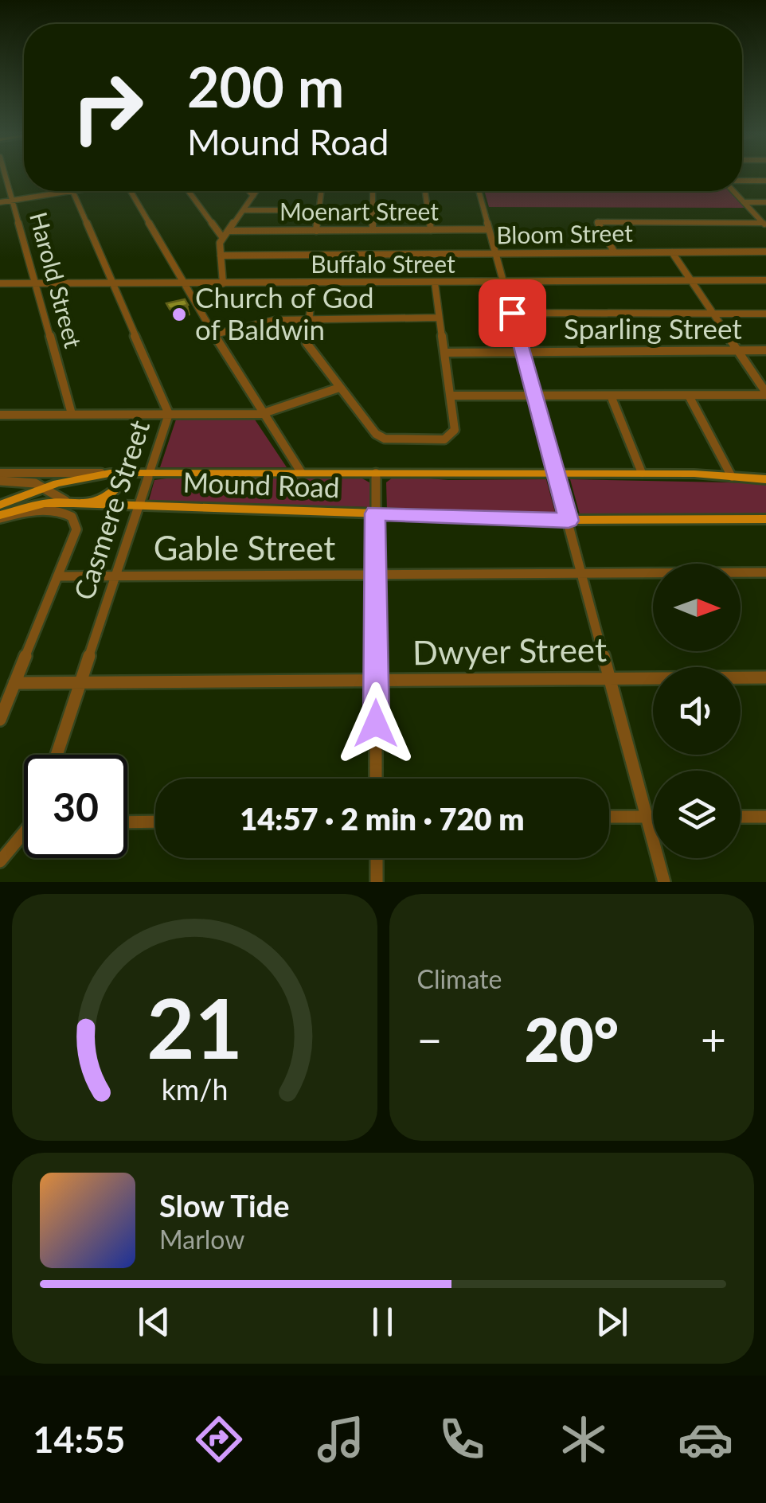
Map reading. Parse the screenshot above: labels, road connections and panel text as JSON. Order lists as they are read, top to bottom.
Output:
{
  "streets": {
    "main road": ["Mound Road"],
    "street": [
      "Moenart Street",
      "Bloom Street",
      "Buffalo Street",
      "Harold Street",
      "Sparling Street",
      "Casmere Street",
      "Gable Street",
      "Dwyer Street"
    ]
  },
  "crossings": [
    ["Buffalo Street", "Harold Street"],
    ["Buffalo Street", "Casmere Street"],
    ["Mound Road", "Casmere Street"],
    ["Casmere Street", "Gable Street"],
    ["Casmere Street", "Dwyer Street"]
  ],
  "places": ["Church of God of Baldwin"],
  "north": "right",
  "page": {
    "turn": ["200 m", "Mound Road"],
    "limit": "30",
    "trip": "14:57 · 2 min · 720 m",
    "tile": "Climate",
    "heat": ["−", "20°", "+"],
    "song": ["Slow Tide", "Marlow"],
    "tabs": "14:55",
    "gauge": ["21", "km/h"]
  }
}
